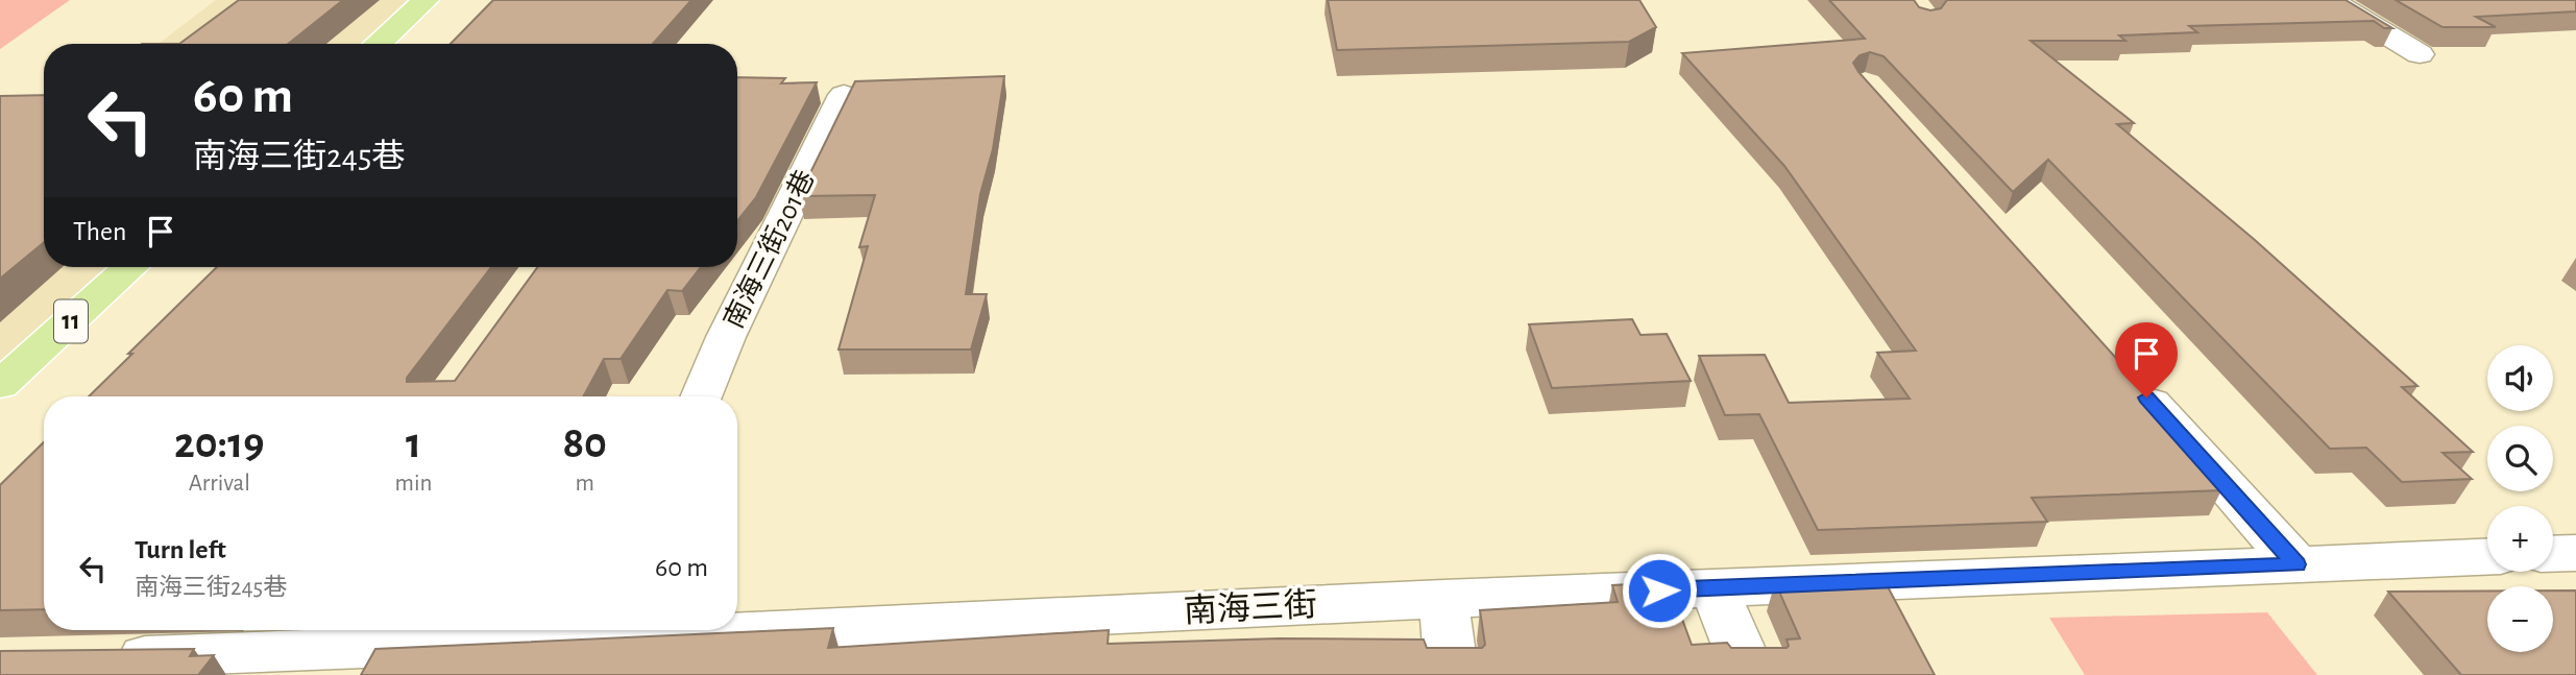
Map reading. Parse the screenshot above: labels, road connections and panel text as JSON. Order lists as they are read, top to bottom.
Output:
{
  "streets": {
    "main road": ["11"],
    "street": ["南海三街201巷", "南海三街"]
  },
  "page": {
    "turn": ["60 m", "南海三街245巷"],
    "then": "Then",
    "map_buttons": ["+", "−"],
    "eta": [
      "20:19",
      "Arrival",
      "1",
      "min",
      "80",
      "m"
    ],
    "list": [
      {
        "name": "Turn left",
        "note": "南海三街245巷",
        "value": "60 m"
      }
    ]
  }
}
